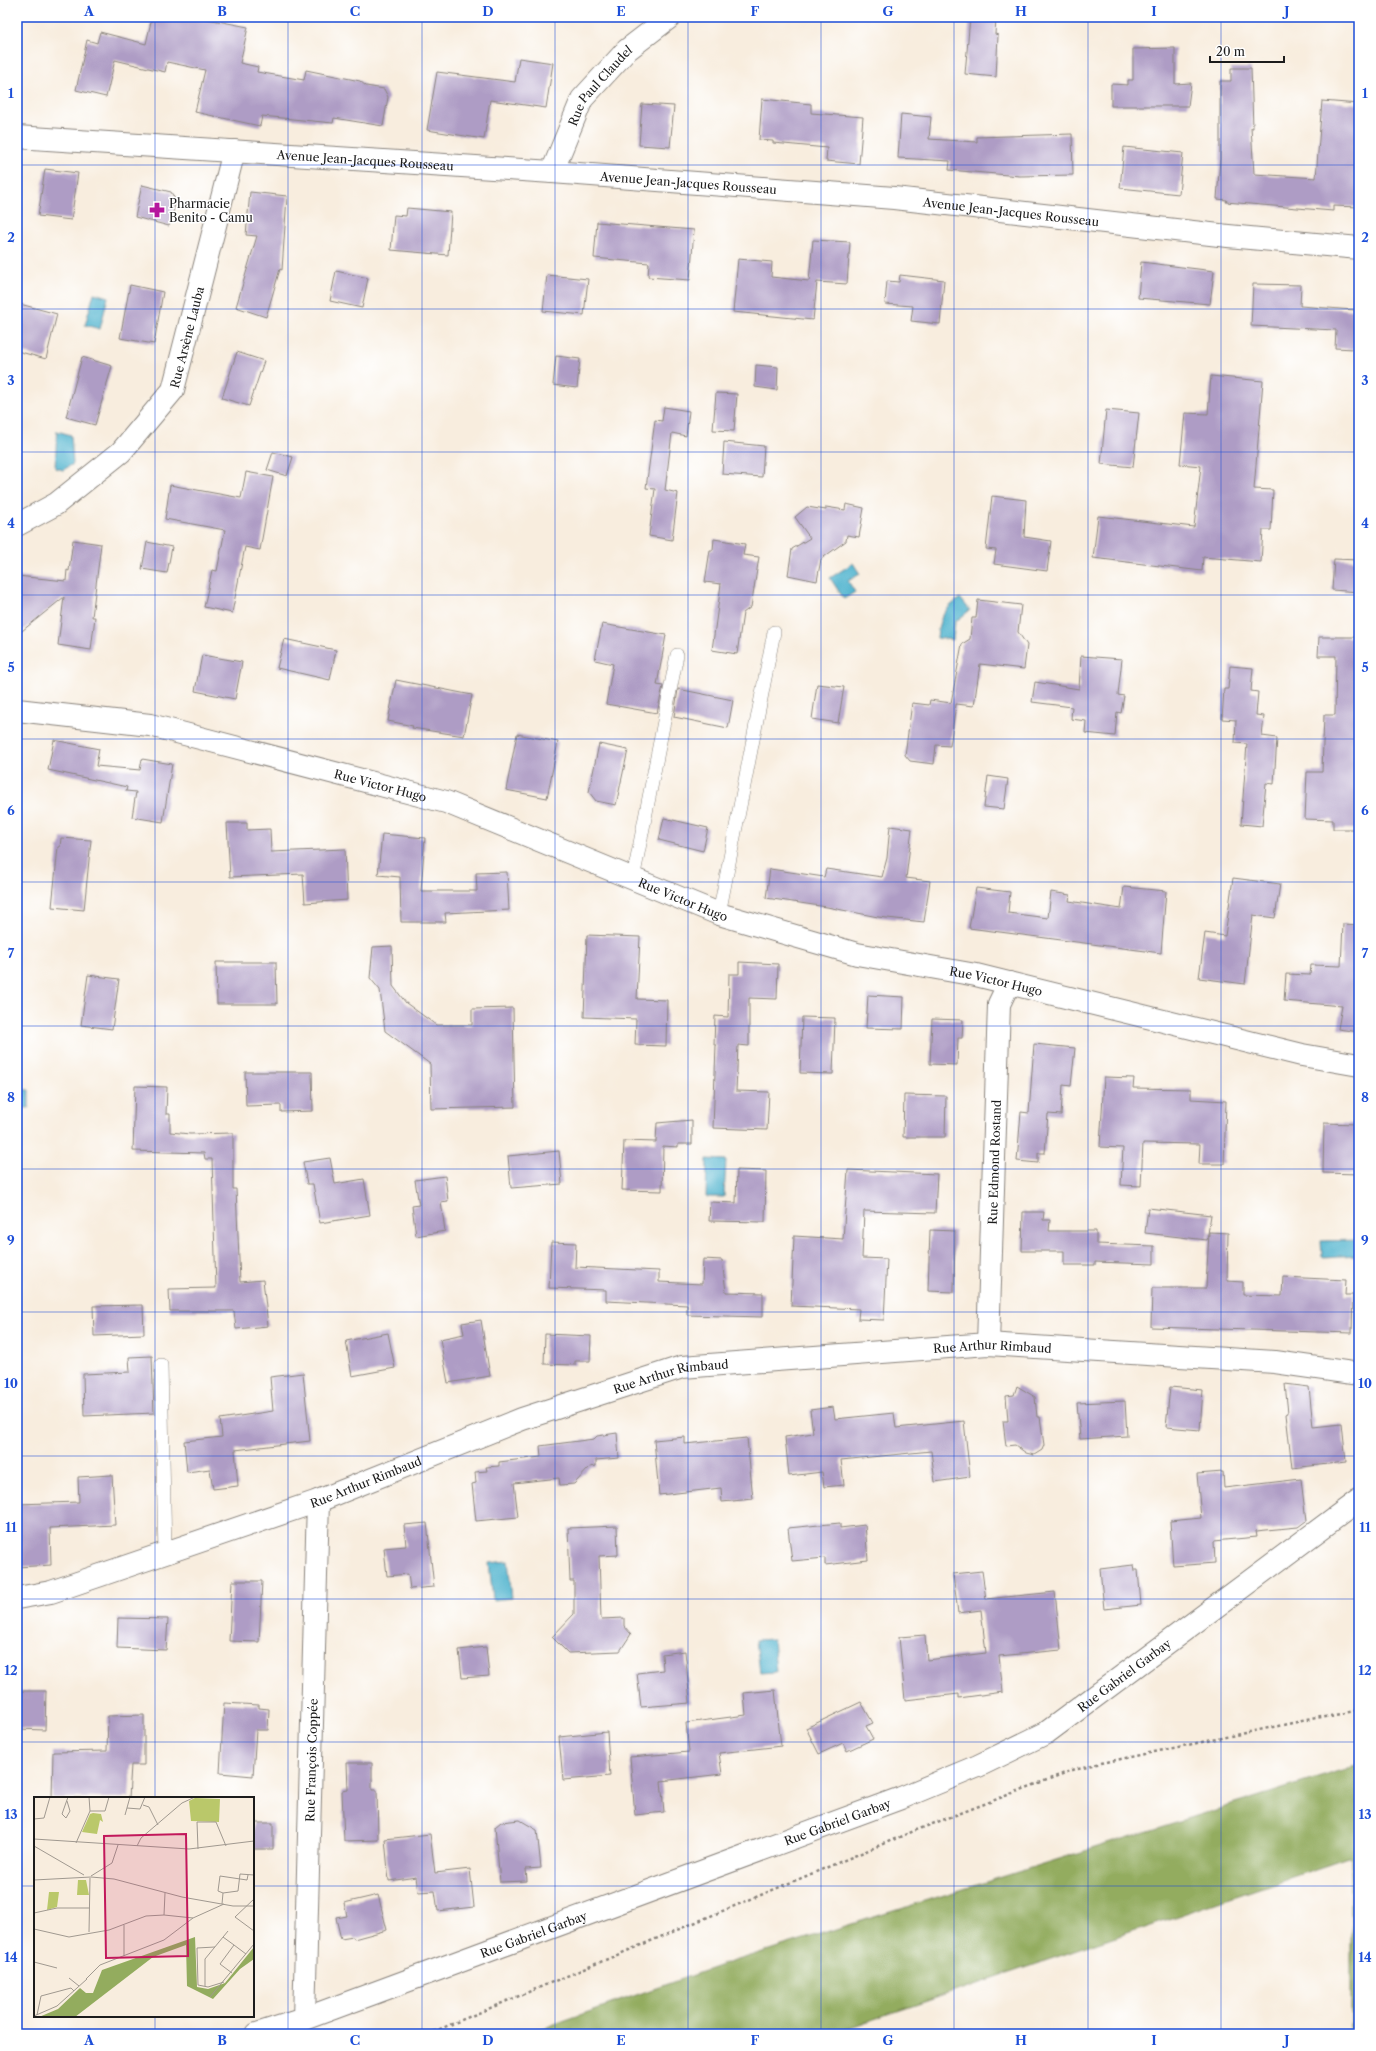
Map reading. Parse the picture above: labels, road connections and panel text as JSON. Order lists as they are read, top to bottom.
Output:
{
  "streets": {
    "street": [
      "Rue Paul Claudel",
      "Avenue Jean-Jacques Rousseau",
      "Rue Arsène Lauba",
      "Rue Victor Hugo",
      "Rue Edmond Rostand",
      "Rue Arthur Rimbaud",
      "Rue Gabriel Garbay",
      "Rue François Coppée"
    ]
  },
  "crossings": [
    ["Rue Paul Claudel", "Avenue Jean-Jacques Rousseau"],
    ["Avenue Jean-Jacques Rousseau", "Rue Arsène Lauba"],
    ["Rue Victor Hugo", "Rue Edmond Rostand"],
    ["Rue Edmond Rostand", "Rue Arthur Rimbaud"],
    ["Rue Arthur Rimbaud", "Rue François Coppée"],
    ["Rue Gabriel Garbay", "Rue François Coppée"]
  ],
  "places": {
    "pharmacy": ["Pharmacie Benito - Camu"]
  },
  "scale_bar": "20 m",
  "grid": {
    "columns": [
      "A",
      "B",
      "C",
      "D",
      "E",
      "F",
      "G",
      "H",
      "I",
      "J"
    ],
    "rows": [
      "1",
      "2",
      "3",
      "4",
      "5",
      "6",
      "7",
      "8",
      "9",
      "10",
      "11",
      "12",
      "13",
      "14"
    ]
  }
}
